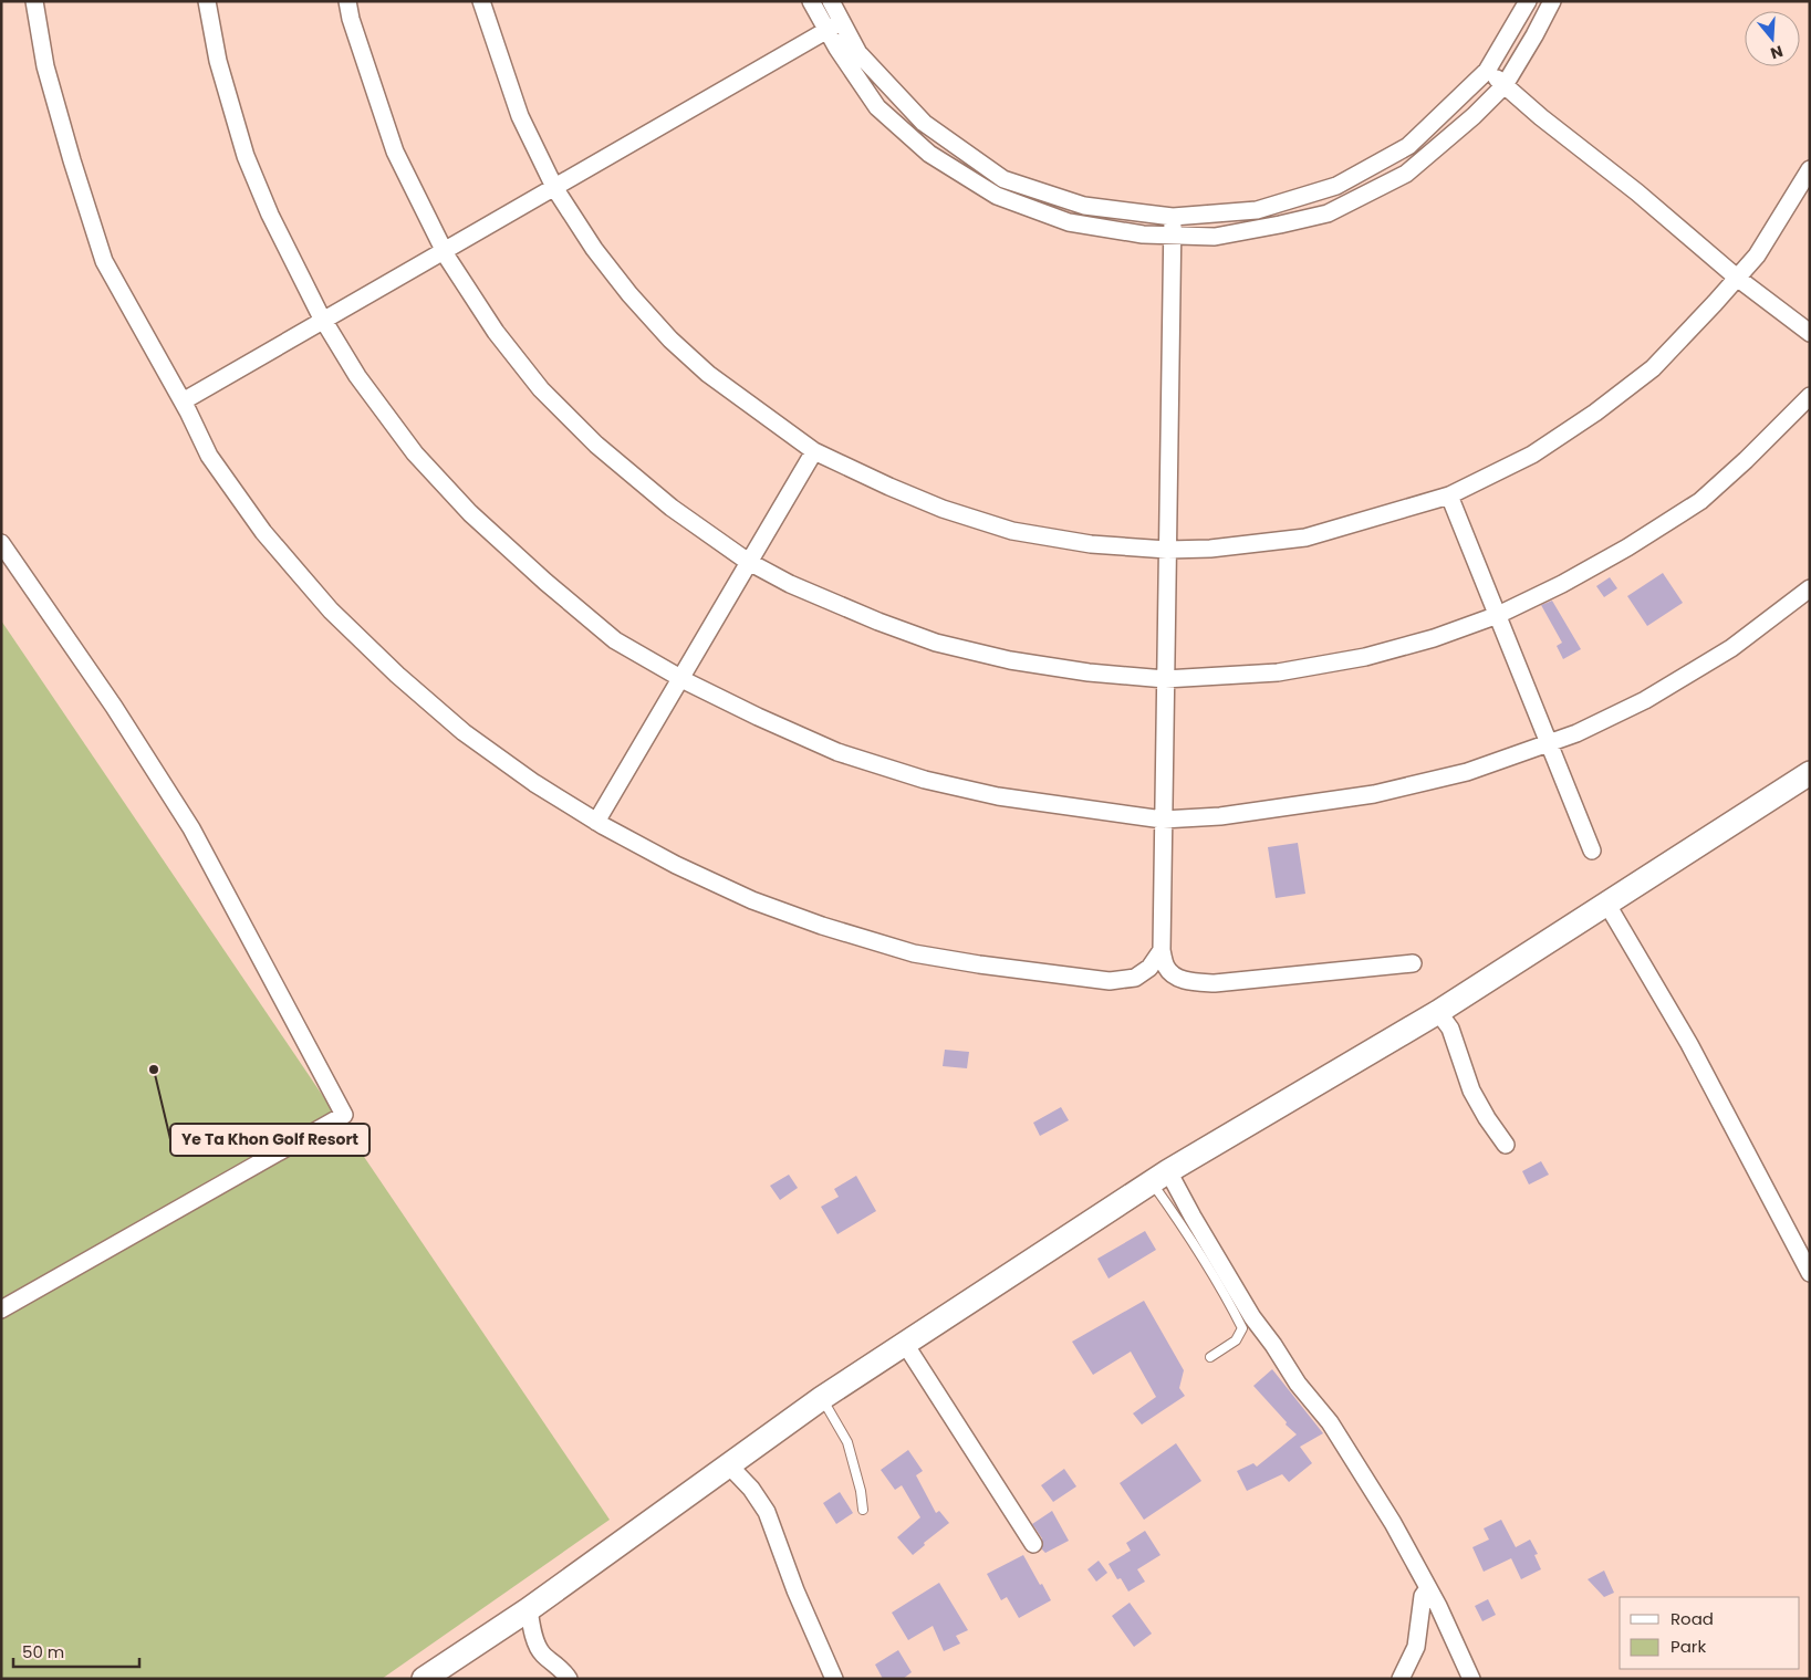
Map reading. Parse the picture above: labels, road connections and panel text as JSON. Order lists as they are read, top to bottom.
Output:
{
  "places": ["Ye Ta Khon Golf Resort"],
  "legend": ["Road", "Park"],
  "scale_bar": "50 m",
  "north": "bottom"
}
